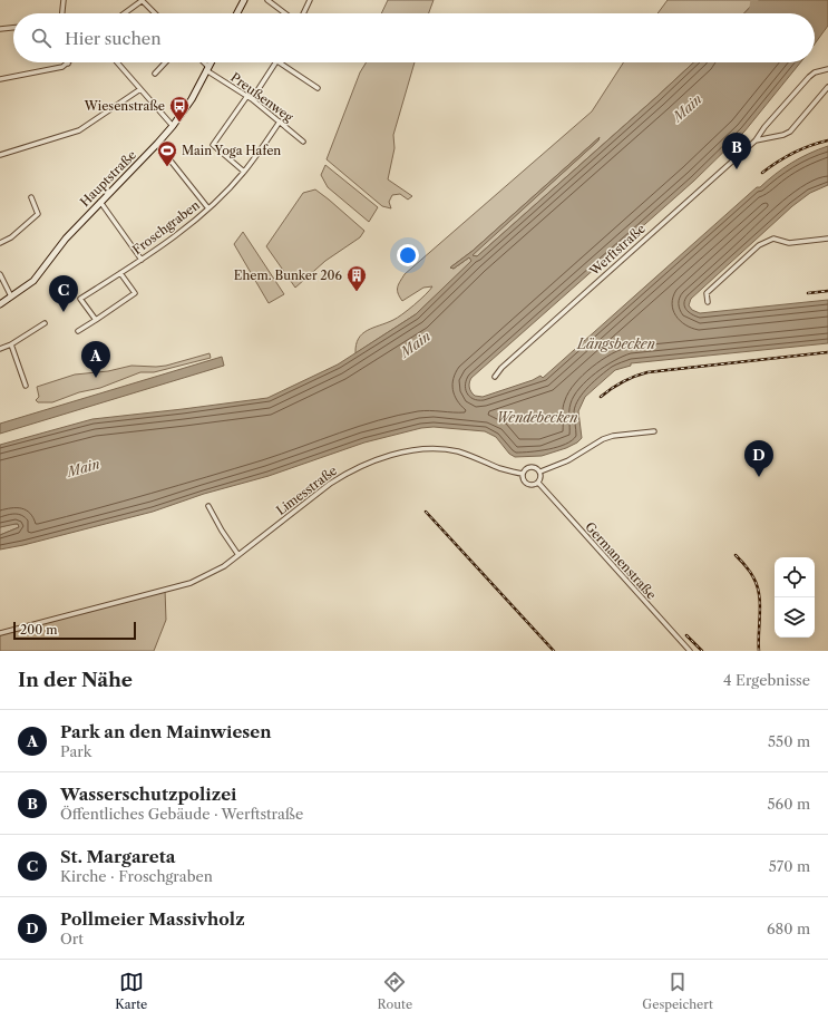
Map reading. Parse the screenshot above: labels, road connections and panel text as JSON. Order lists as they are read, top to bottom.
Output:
{
  "streets": {
    "street": [
      "Preußenweg",
      "Hauptstraße",
      "Froschgraben",
      "Werftstraße",
      "Limesstraße",
      "Germanenstraße"
    ]
  },
  "crossings": [
    ["Preußenweg", "Hauptstraße"],
    ["Preußenweg", "Froschgraben"],
    ["Limesstraße", "Germanenstraße"]
  ],
  "water": ["Main", "Längsbecken", "Wendebecken"],
  "places": {
    "bus stop": ["Wiesenstraße"],
    "sports": ["Main Yoga Hafen"],
    "building": ["Ehem. Bunker 206"]
  },
  "scale_bar": "200 m",
  "page": {
    "search": "Hier suchen",
    "pins": [
      "B",
      "C",
      "A",
      "D"
    ],
    "scale": "200 m",
    "heading": ["In der Nähe", "4 Ergebnisse"],
    "list": [
      {
        "mark": "A",
        "name": "Park an den Mainwiesen",
        "note": "Park",
        "value": "550 m"
      },
      {
        "mark": "B",
        "name": "Wasserschutzpolizei",
        "note": "Öffentliches Gebäude · Werftstraße",
        "value": "560 m"
      },
      {
        "mark": "C",
        "name": "St. Margareta",
        "note": "Kirche · Froschgraben",
        "value": "570 m"
      },
      {
        "mark": "D",
        "name": "Pollmeier Massivholz",
        "note": "Ort",
        "value": "680 m"
      }
    ],
    "nav": ["Karte", "Route", "Gespeichert"]
  }
}
